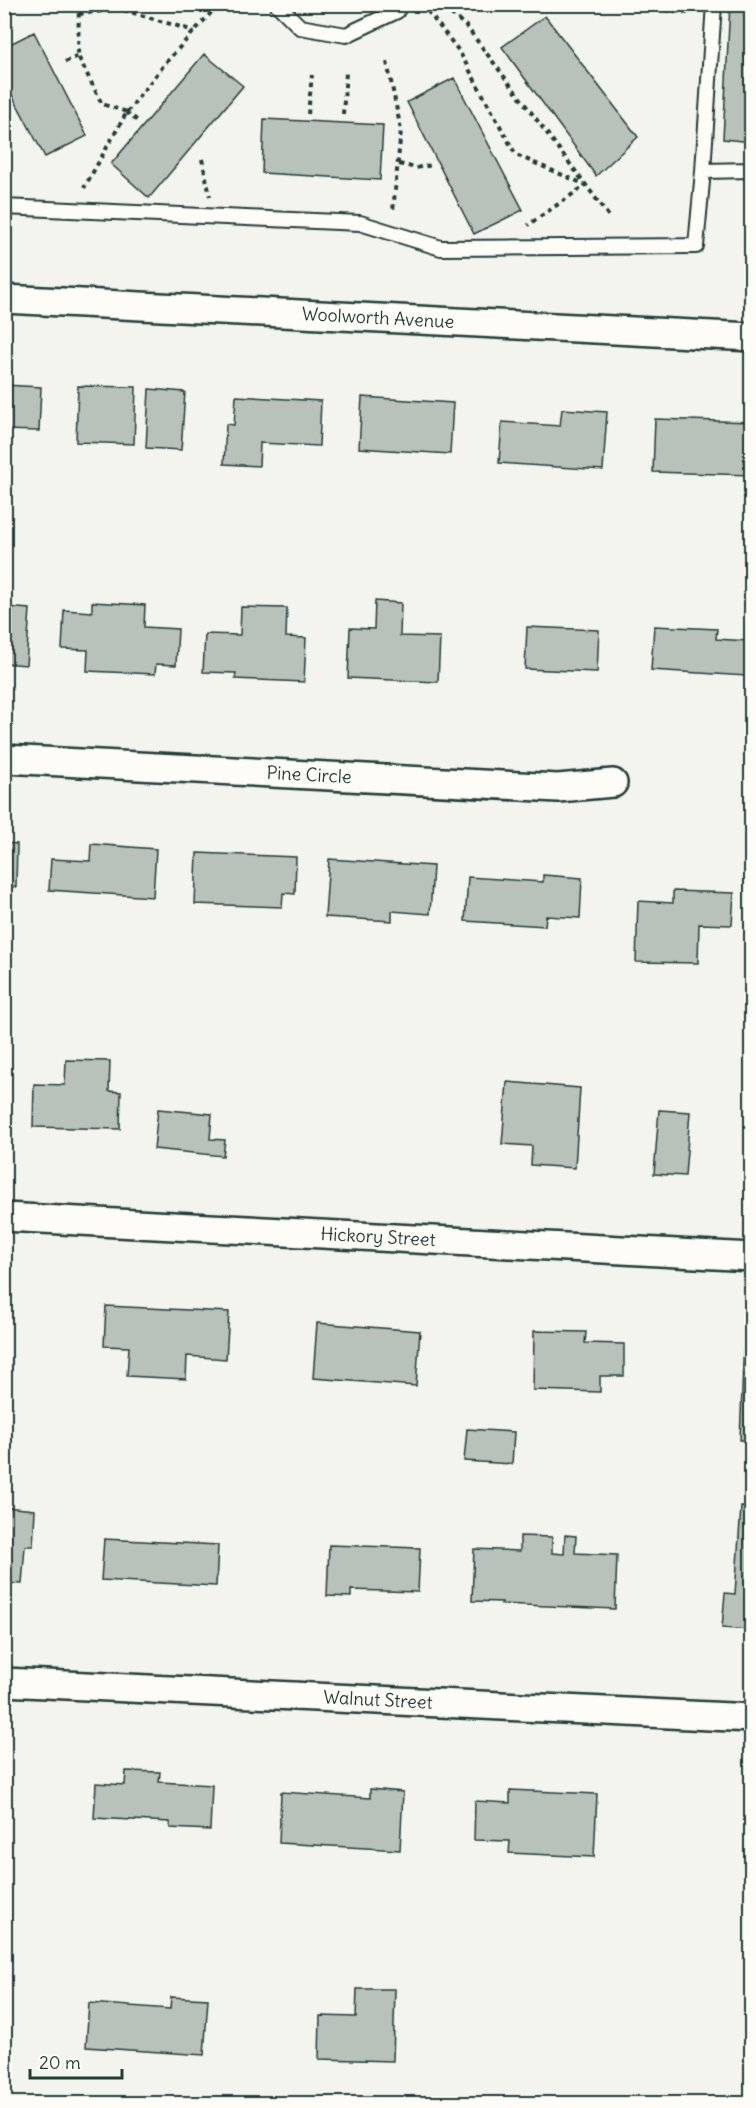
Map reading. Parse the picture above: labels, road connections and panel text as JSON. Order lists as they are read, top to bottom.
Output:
{
  "streets": {
    "street": [
      "Woolworth Avenue",
      "Pine Circle",
      "Hickory Street",
      "Walnut Street"
    ]
  },
  "scale_bar": "20 m"
}
